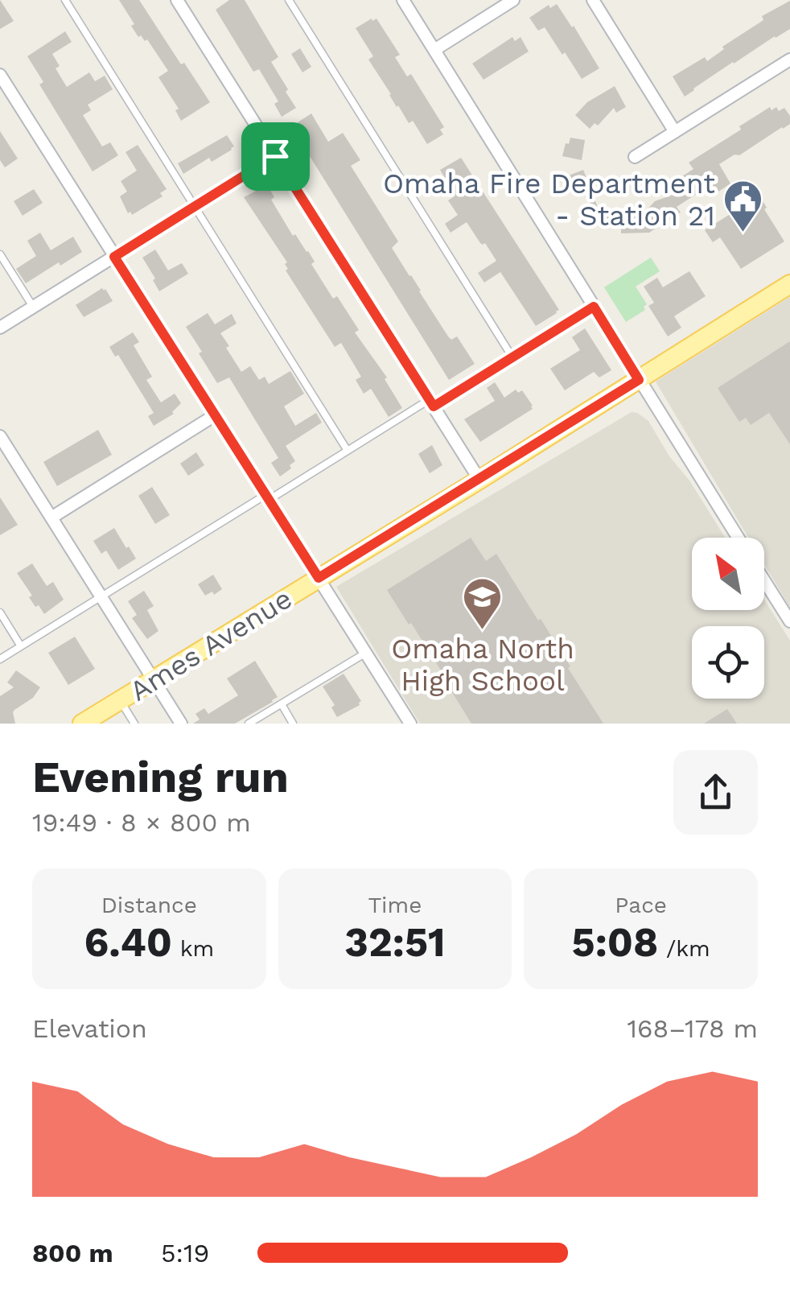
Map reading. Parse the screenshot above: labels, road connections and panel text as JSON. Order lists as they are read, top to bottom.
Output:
{
  "streets": {
    "main road": ["Ames Avenue"]
  },
  "places": {
    "public building": ["Omaha Fire Department - Station 21"],
    "school or university": ["Omaha North High School"]
  },
  "north": "top left",
  "page": {
    "heading": ["Evening run", "19:49 · 8 × 800 m"],
    "stats": [
      ["Distance", "6.40 km"],
      ["Time", "32:51"],
      ["Pace", "5:08 /km"]
    ],
    "chart": ["Elevation", "168–178 m"],
    "list": [
      {
        "name": "800 m",
        "note": "5:19"
      }
    ]
  }
}
